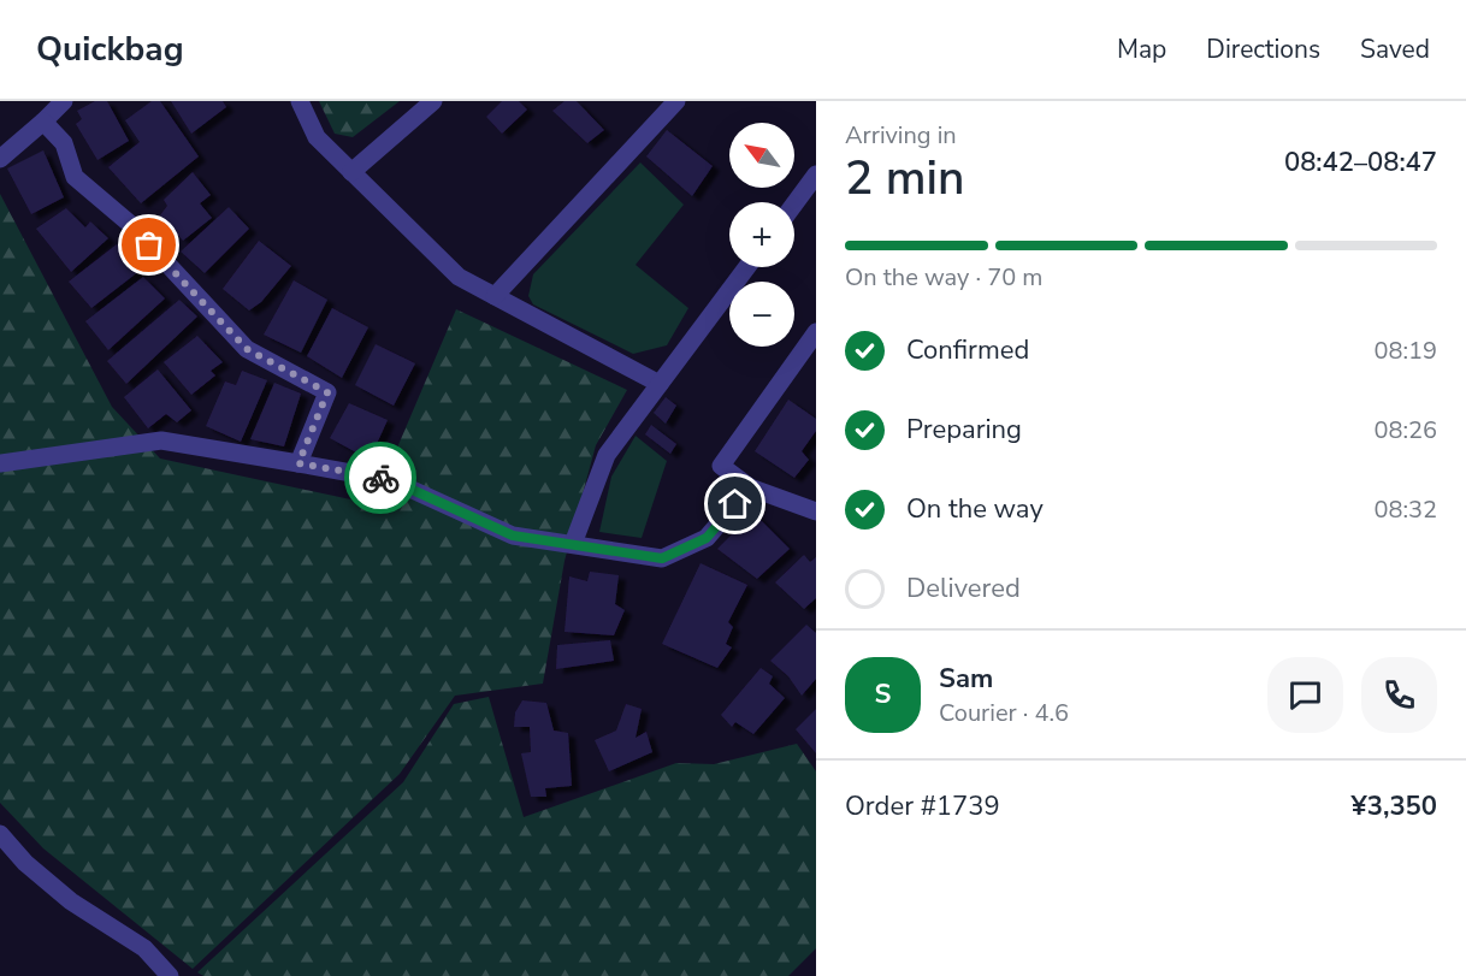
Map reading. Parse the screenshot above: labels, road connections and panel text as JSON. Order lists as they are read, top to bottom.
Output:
{
  "north": "top left",
  "page": {
    "header": "Quickbag",
    "nav": ["Map", "Directions", "Saved"],
    "heading": ["2 min", "Arriving in", "08:42–08:47"],
    "panel": [
      "Sam",
      "Courier · 4.6",
      "Order #1739",
      "¥3,350"
    ],
    "map_buttons": ["+", "−"],
    "bar": "On the way · 70 m",
    "list": [
      ["Confirmed", "08:19"],
      ["Preparing", "08:26"],
      ["On the way", "08:32"],
      "Delivered"
    ],
    "round": "S"
  }
}
